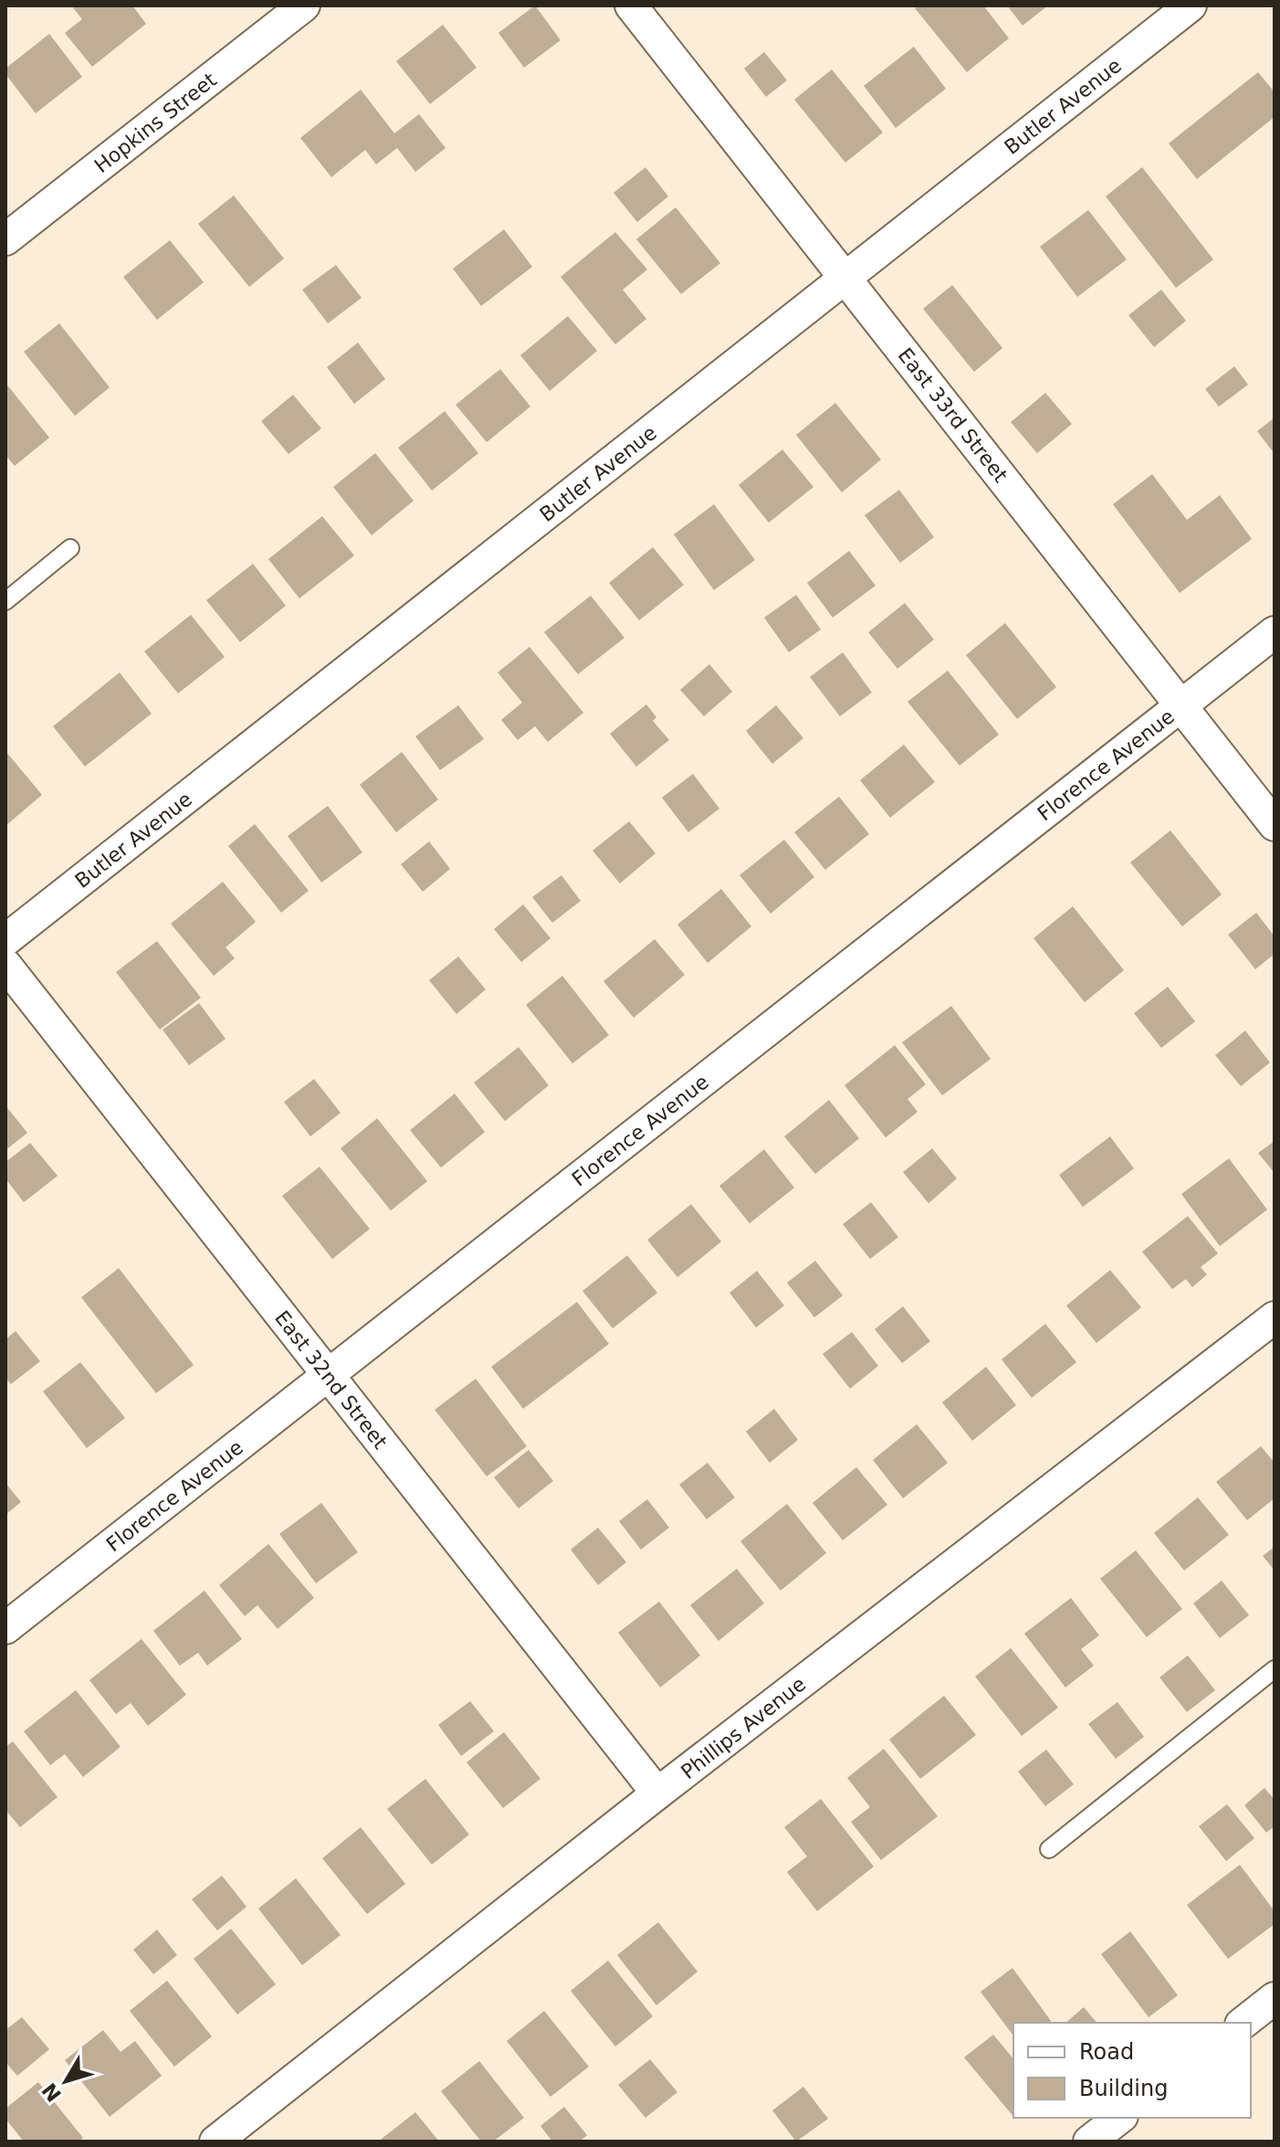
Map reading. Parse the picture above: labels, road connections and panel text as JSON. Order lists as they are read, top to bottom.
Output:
{
  "streets": {
    "street": [
      "Butler Avenue",
      "Hopkins Street",
      "East 33rd Street",
      "Florence Avenue",
      "East 32nd Street",
      "Phillips Avenue"
    ]
  },
  "crossings": [
    ["Butler Avenue", "East 33rd Street"],
    ["East 33rd Street", "Florence Avenue"],
    ["Florence Avenue", "East 32nd Street"],
    ["East 32nd Street", "Phillips Avenue"]
  ],
  "legend": ["Road", "Building"],
  "north": "bottom left"
}
